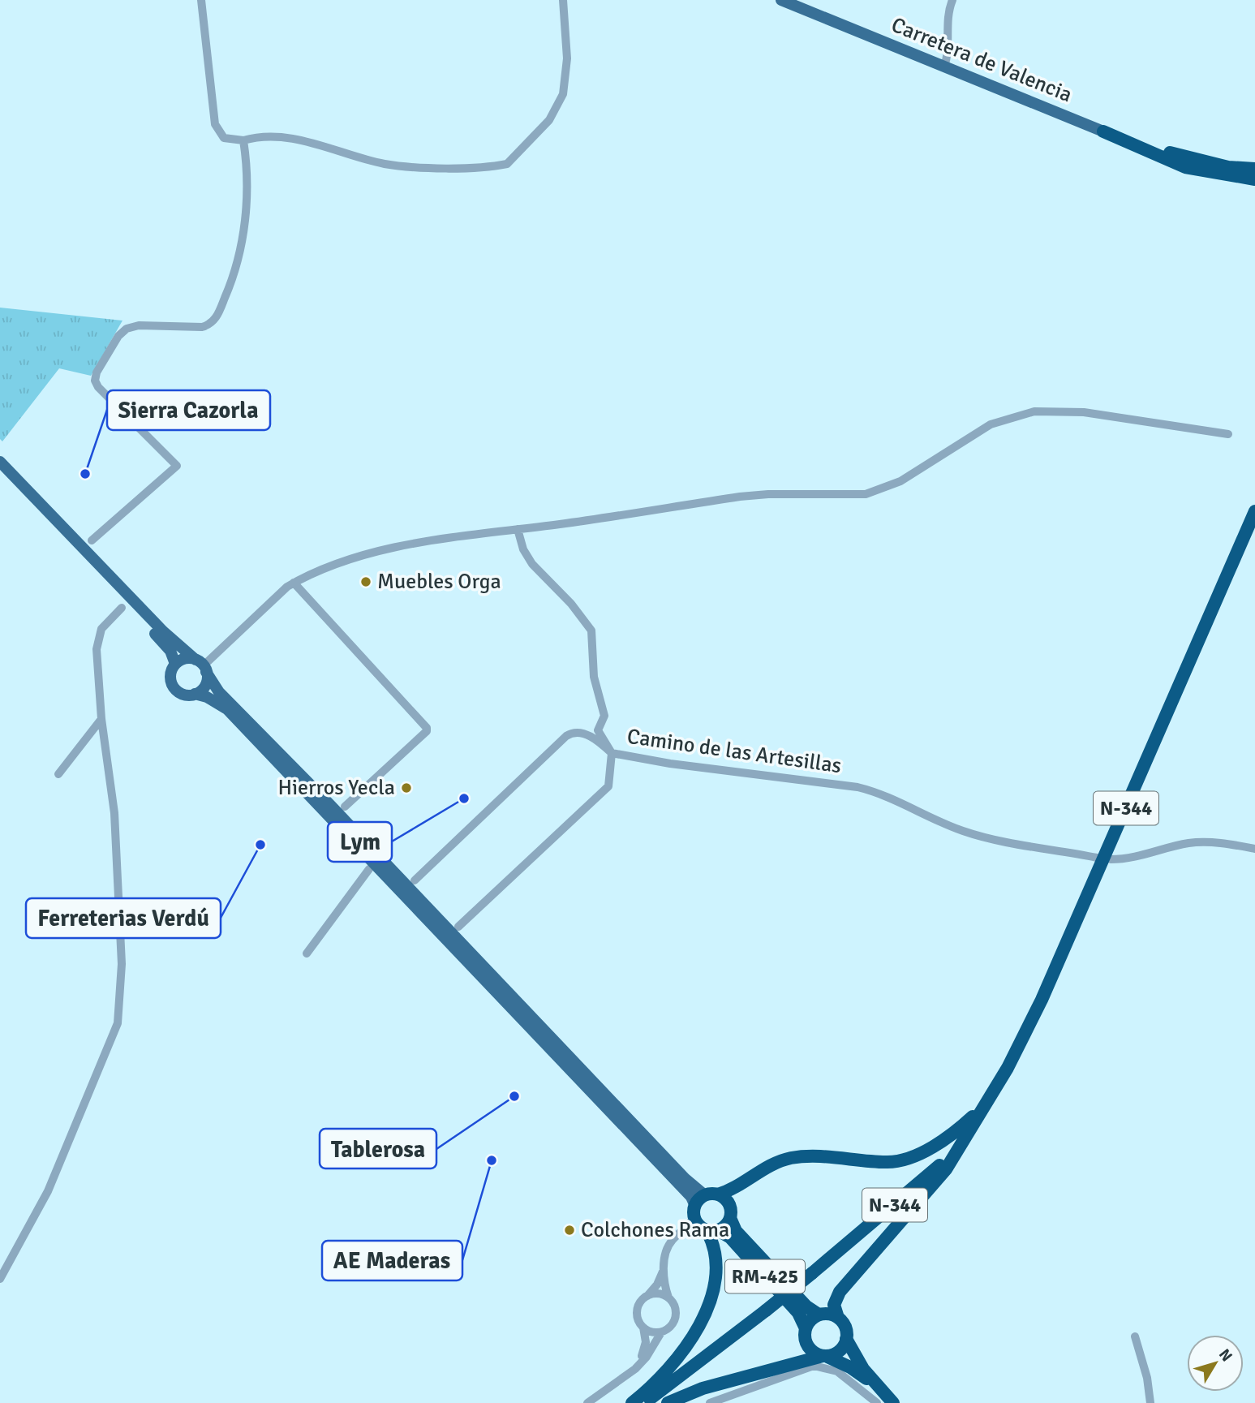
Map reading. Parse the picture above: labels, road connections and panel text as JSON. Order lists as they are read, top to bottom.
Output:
{
  "streets": {
    "highway": ["N-344", "RM-425"],
    "main road": ["Carretera de Valencia"],
    "street": ["Camino de las Artesillas"]
  },
  "places": [
    "Sierra Cazorla",
    "Muebles Orga",
    "Hierros Yecla",
    "Lym",
    "Ferreterias Verdú",
    "Tablerosa",
    "AE Maderas",
    "Colchones Rama"
  ],
  "north": "top right"
}
